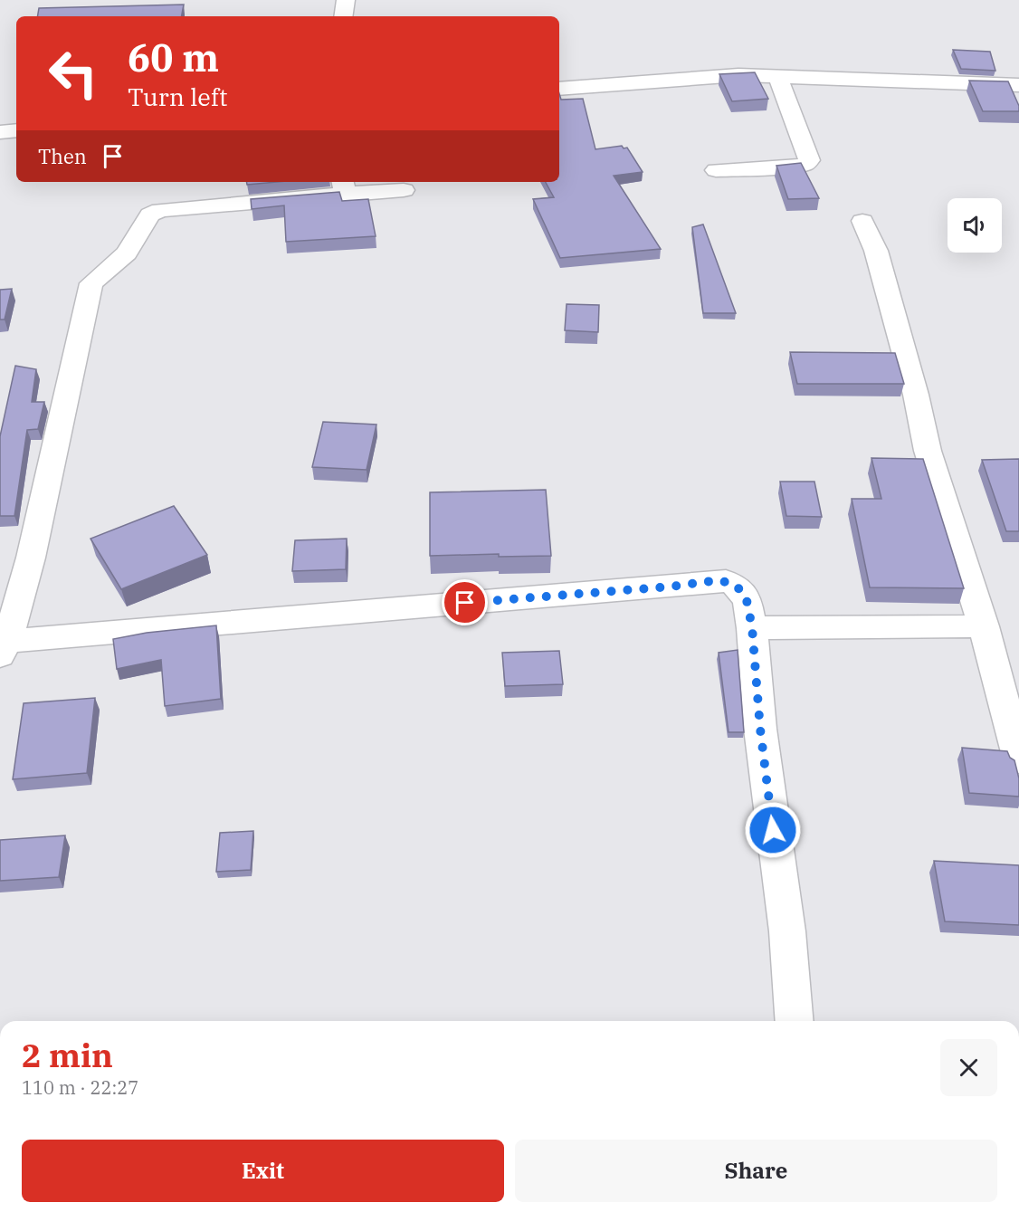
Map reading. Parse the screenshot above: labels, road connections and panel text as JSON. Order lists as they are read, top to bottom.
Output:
{
  "page": {
    "turn": ["60 m", "Turn left"],
    "then": "Then",
    "heading": ["2 min", "110 m · 22:27"],
    "buttons": ["Exit", "Share"]
  }
}
